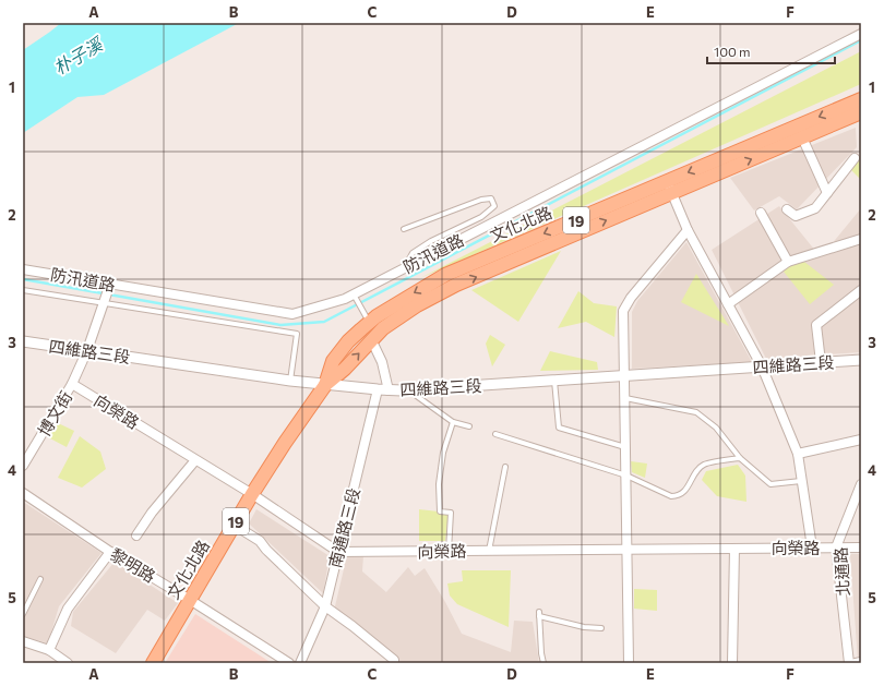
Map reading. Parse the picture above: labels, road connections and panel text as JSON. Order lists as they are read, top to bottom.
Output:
{
  "streets": {
    "main road": ["19", "文化北路"],
    "street": [
      "防汛道路",
      "四維路三段",
      "向榮路",
      "博文街",
      "南通路三段",
      "黎明路",
      "北通路"
    ]
  },
  "crossings": [
    ["文化北路", "四維路三段"],
    ["文化北路", "向榮路"],
    ["文化北路", "黎明路"],
    ["防汛道路", "博文街"],
    ["四維路三段", "博文街"],
    ["四維路三段", "南通路三段"],
    ["向榮路", "博文街"],
    ["向榮路", "南通路三段"],
    ["向榮路", "北通路"]
  ],
  "water": ["朴子溪"],
  "scale_bar": "100 m",
  "grid": {
    "columns": [
      "A",
      "B",
      "C",
      "D",
      "E",
      "F"
    ],
    "rows": [
      "1",
      "2",
      "3",
      "4",
      "5"
    ]
  }
}
